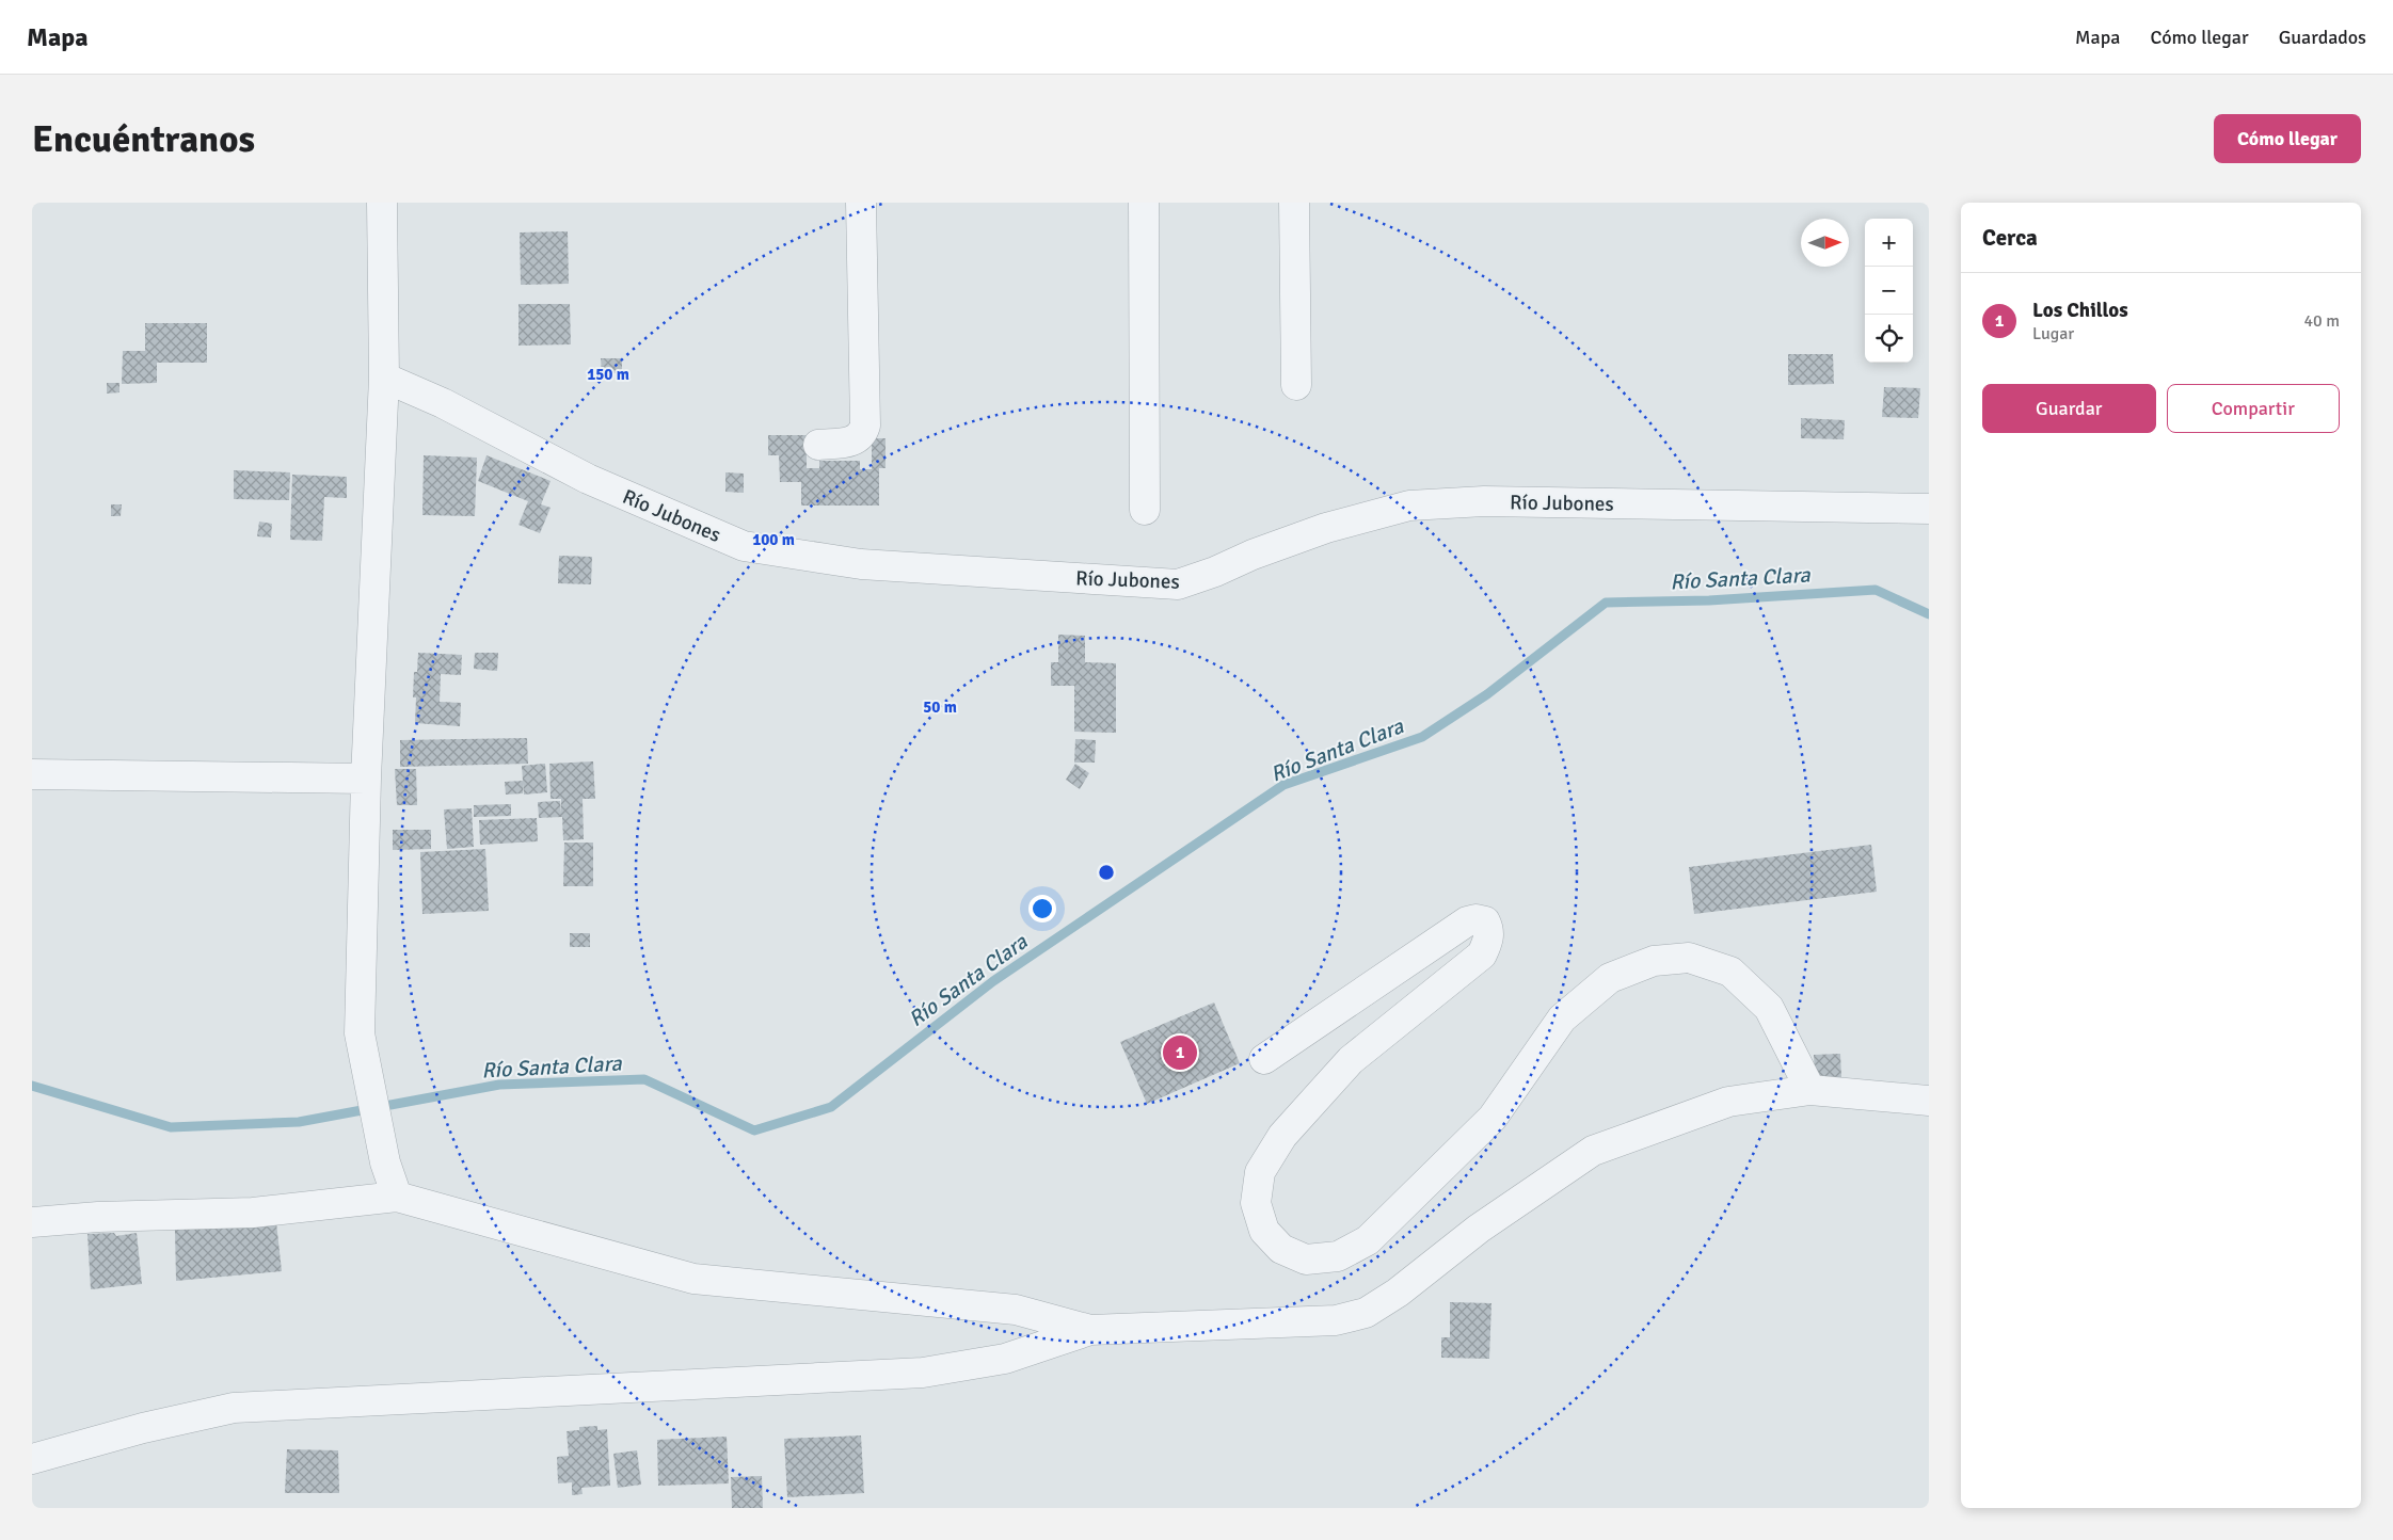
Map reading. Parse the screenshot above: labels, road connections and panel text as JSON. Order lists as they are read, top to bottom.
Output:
{
  "streets": {
    "street": ["Río Jubones"]
  },
  "water": ["Río Santa Clara"],
  "north": "right",
  "page": {
    "header": "Mapa",
    "nav": ["Mapa", "Cómo llegar", "Guardados"],
    "buttons": [
      "Cómo llegar",
      ["Guardar", "Compartir"]
    ],
    "title": "Encuéntranos",
    "heading": "Cerca",
    "map_buttons": ["+", "−"],
    "list": [
      {
        "mark": "1",
        "name": "Los Chillos",
        "note": "Lugar",
        "value": "40 m"
      }
    ],
    "pins": "1"
  },
  "rings": ["150 m", "100 m", "50 m"]
}
